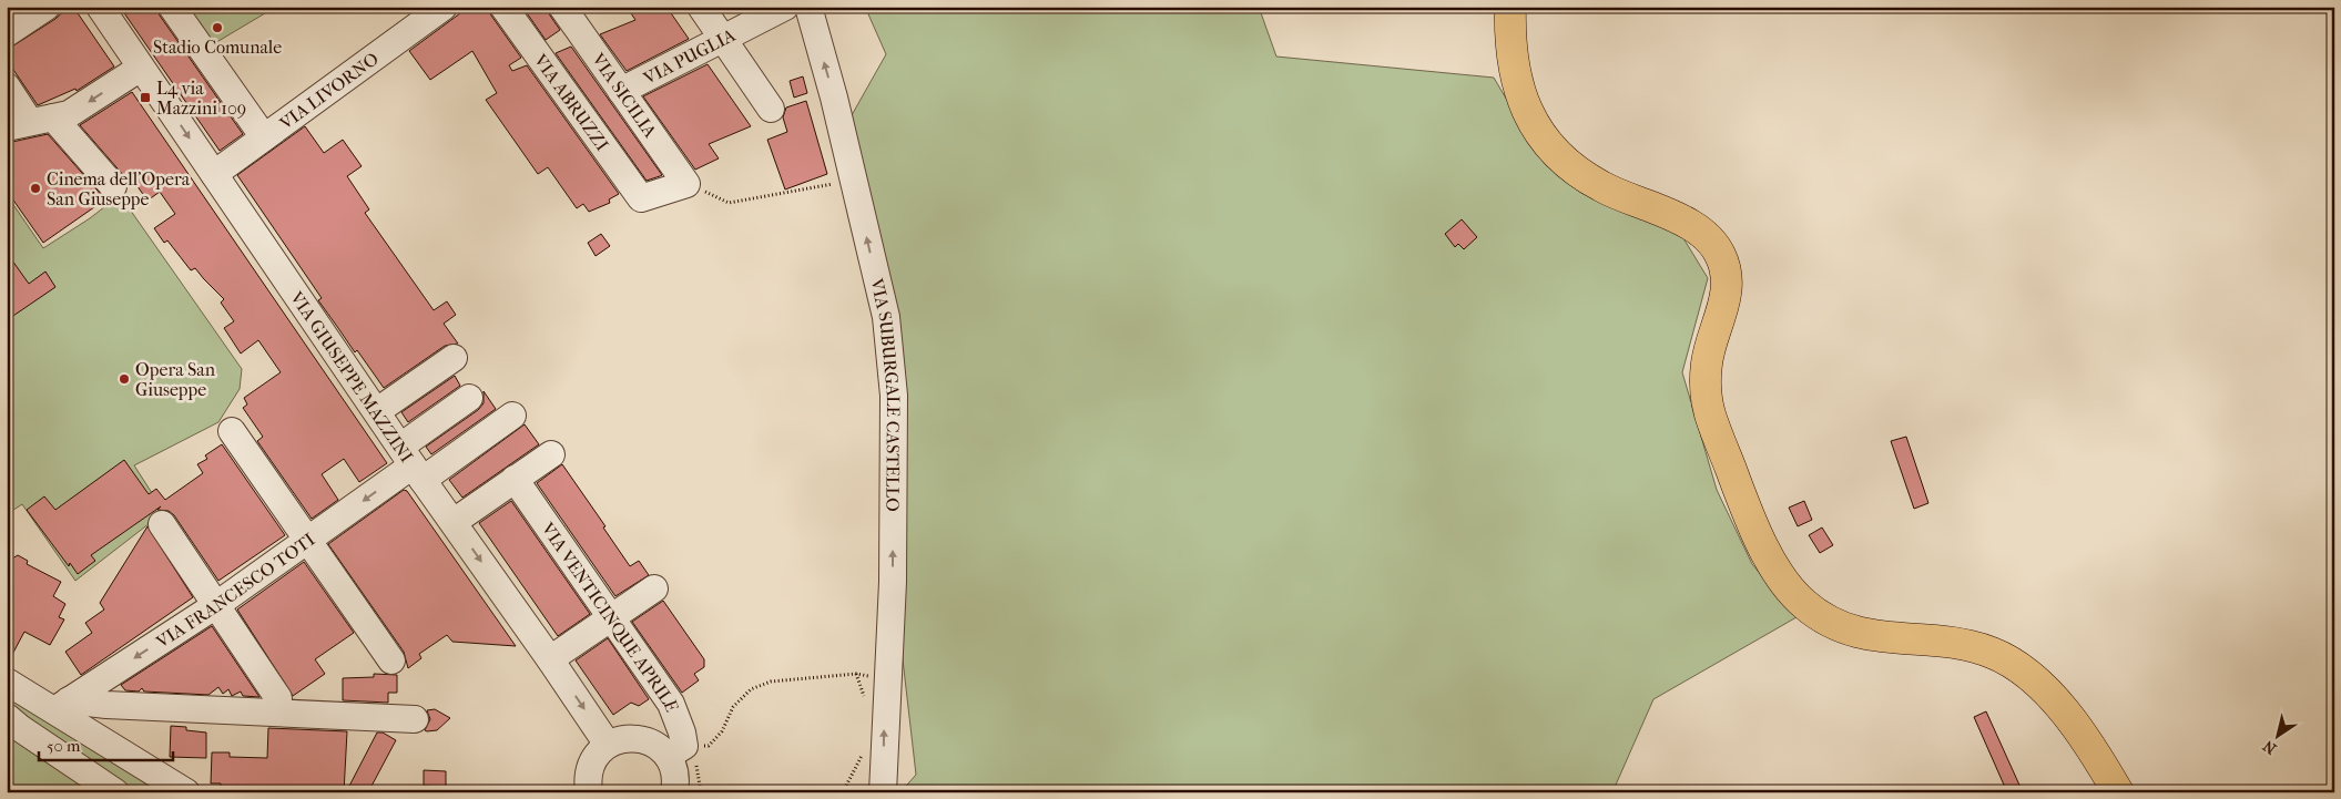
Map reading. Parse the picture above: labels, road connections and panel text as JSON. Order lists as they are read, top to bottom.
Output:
{
  "streets": {
    "street": [
      "VIA PUGLIA",
      "VIA LIVORNO",
      "VIA SICILIA",
      "VIA ABRUZZI",
      "VIA GIUSEPPE MAZZINI",
      "VIA SUBURGALE CASTELLO",
      "VIA FRANCESCO TOTI",
      "VIA VENTICINQUE APRILE"
    ]
  },
  "crossings": [
    ["VIA PUGLIA", "VIA SICILIA"],
    ["VIA LIVORNO", "VIA GIUSEPPE MAZZINI"],
    ["VIA SICILIA", "VIA ABRUZZI"],
    ["VIA GIUSEPPE MAZZINI", "VIA FRANCESCO TOTI"]
  ],
  "one_way": ["VIA SUBURGALE CASTELLO", "VIA FRANCESCO TOTI"],
  "places": {
    "other": ["Stadio Comunale", "Cinema dell'Opera San Giuseppe", "Opera San Giuseppe"],
    "transit": ["L4 via Mazzini 109"]
  },
  "scale_bar": "50 m",
  "north": "bottom left"
}
